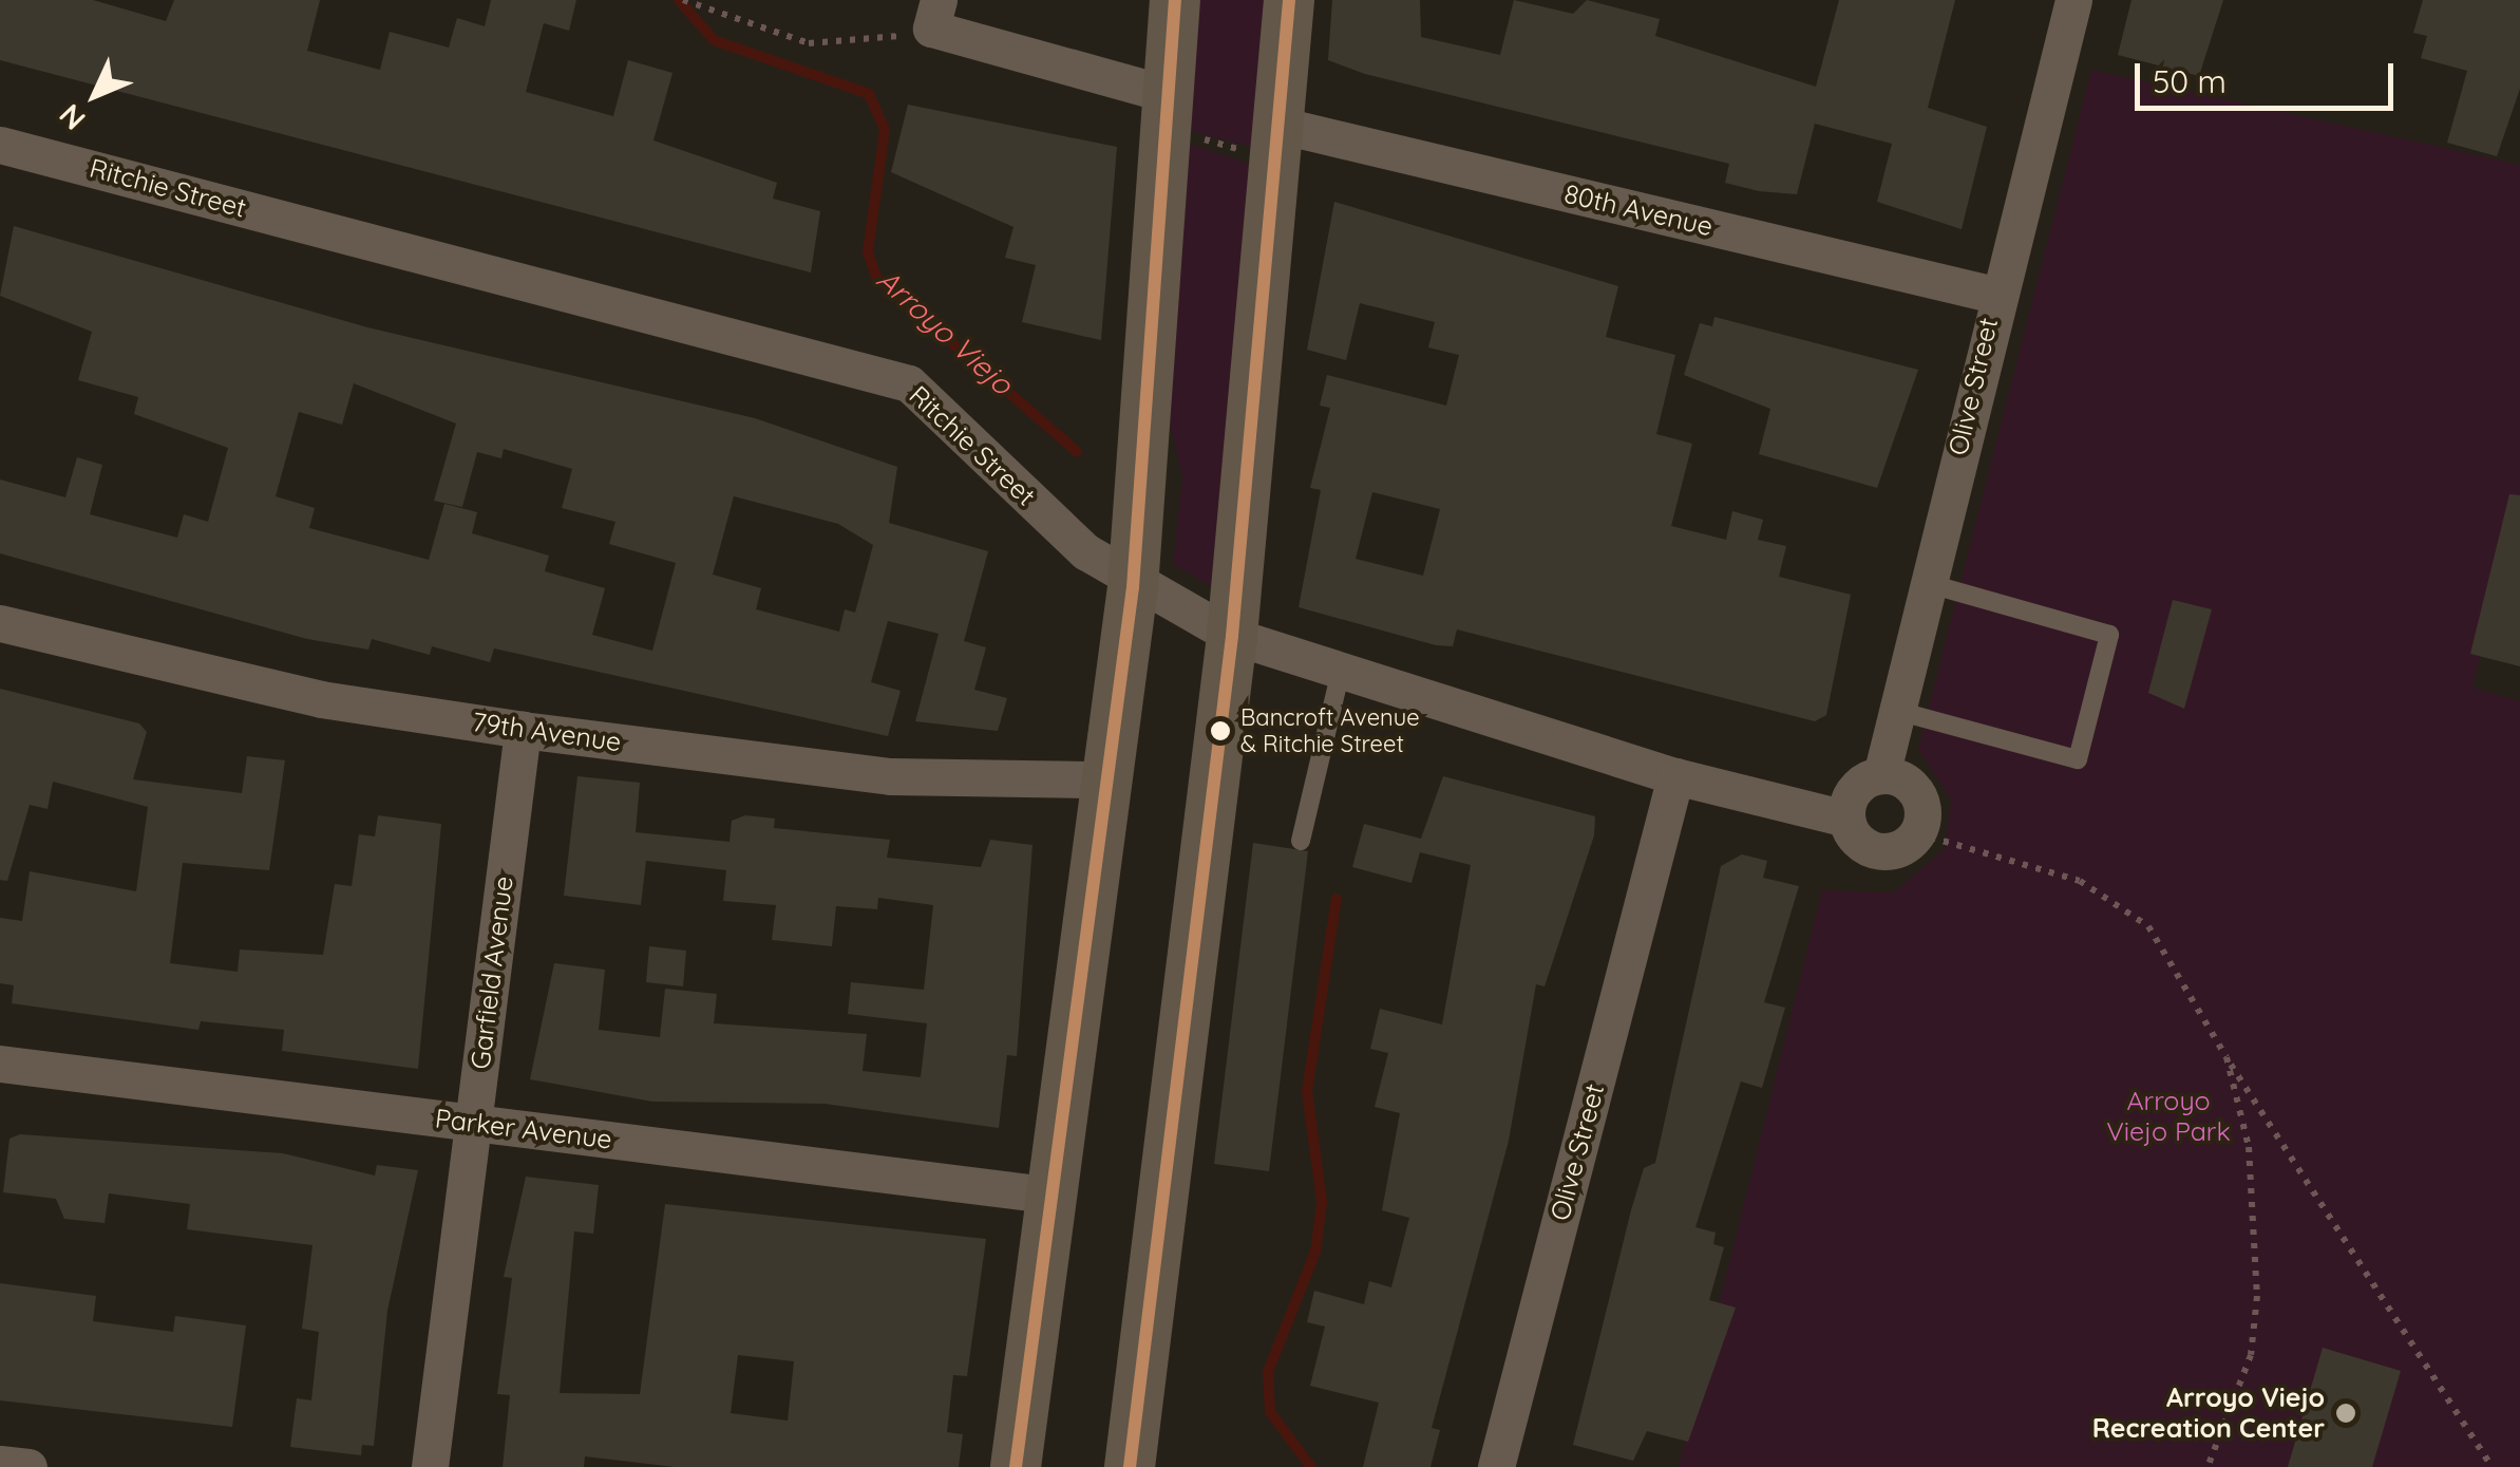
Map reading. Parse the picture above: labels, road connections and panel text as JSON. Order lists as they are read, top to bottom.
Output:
{
  "streets": {
    "street": [
      "Ritchie Street",
      "80th Avenue",
      "Olive Street",
      "79th Avenue",
      "Garfield Avenue",
      "Parker Avenue"
    ]
  },
  "crossings": [
    ["Ritchie Street", "Olive Street"],
    ["80th Avenue", "Olive Street"],
    ["79th Avenue", "Garfield Avenue"],
    ["Garfield Avenue", "Parker Avenue"]
  ],
  "water": ["Arroyo Viejo"],
  "parks": ["Arroyo Viejo Park"],
  "places": ["Bancroft Avenue & Ritchie Street", "Arroyo Viejo Recreation Center"],
  "scale_bar": "50 m",
  "north": "bottom left"
}
